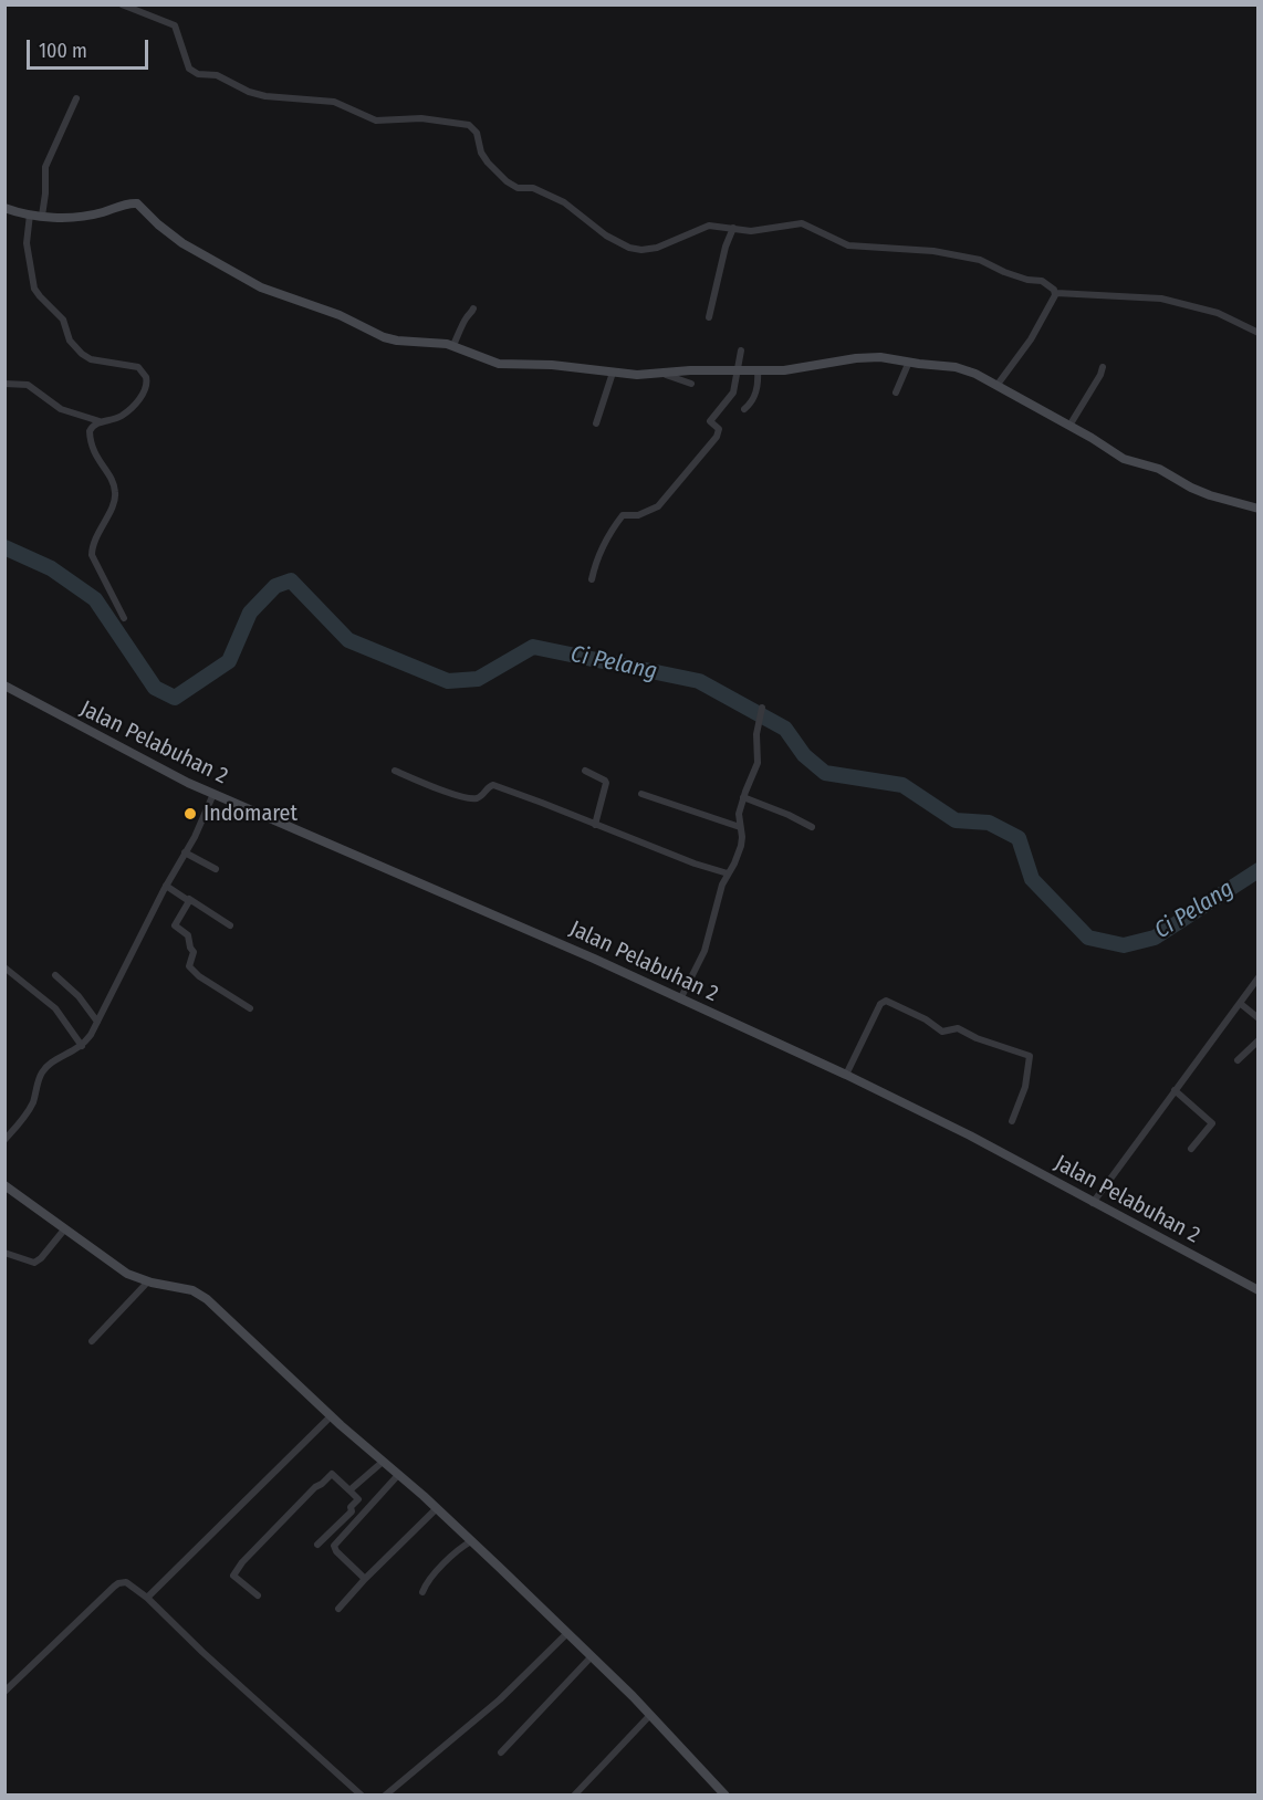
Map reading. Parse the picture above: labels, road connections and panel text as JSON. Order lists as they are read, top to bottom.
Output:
{
  "streets": {
    "street": ["Jalan Pelabuhan 2"]
  },
  "water": ["Ci Pelang"],
  "places": ["Indomaret"],
  "scale_bar": "100 m"
}
